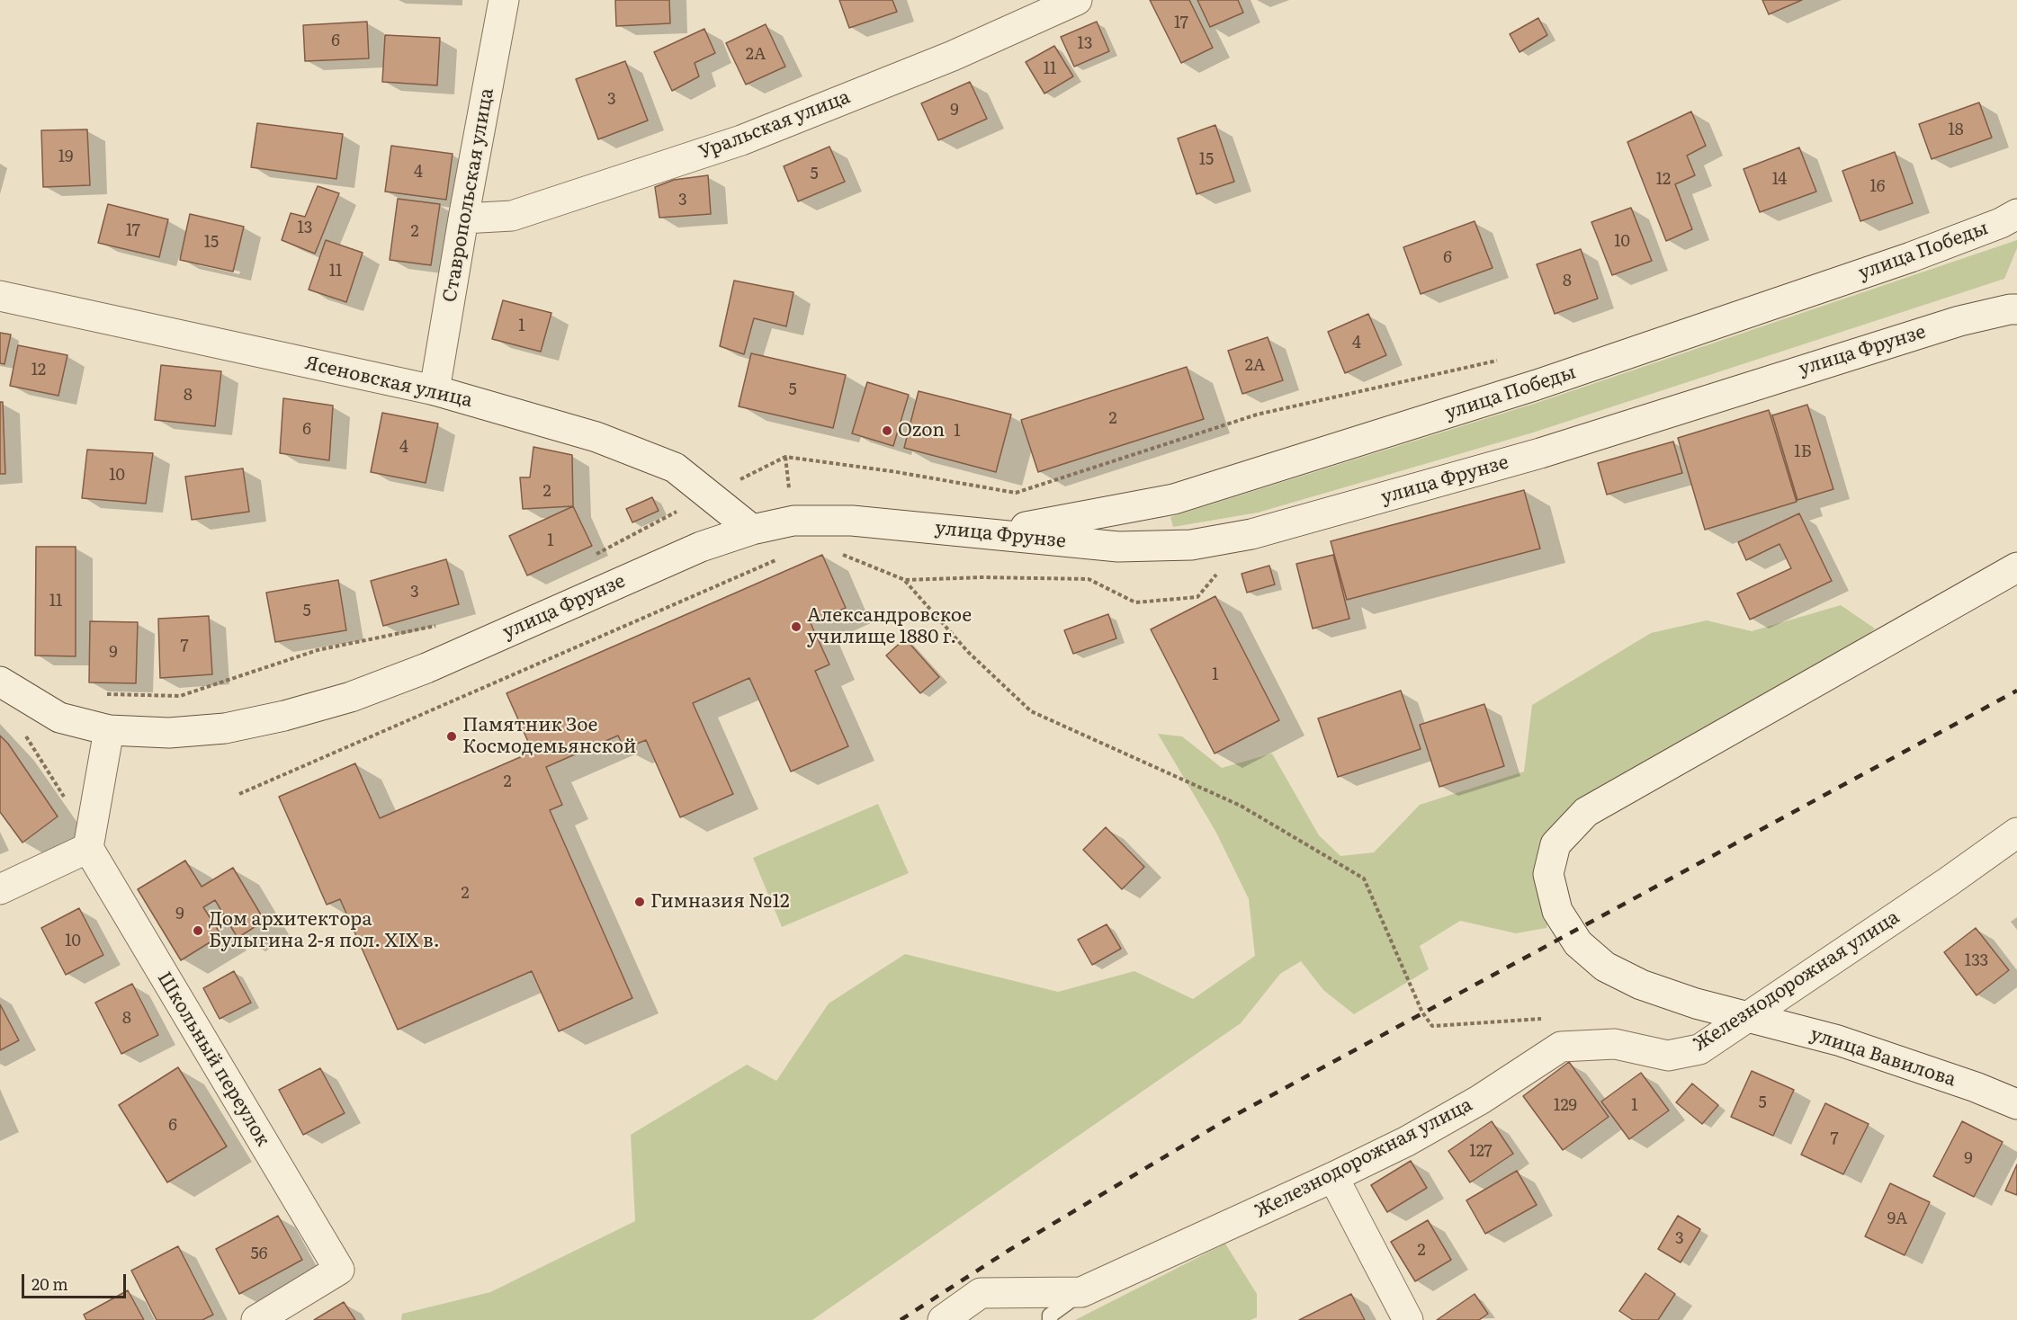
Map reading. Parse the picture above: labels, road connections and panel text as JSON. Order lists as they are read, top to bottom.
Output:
{
  "streets": {
    "street": [
      "Уральская улица",
      "Ставропольская улица",
      "улица Победы",
      "улица Фрунзе",
      "Ясеновская улица",
      "Железнодорожная улица",
      "улица Вавилова",
      "Школьный переулок"
    ]
  },
  "crossings": [
    ["Уральская улица", "Ставропольская улица"],
    ["Ставропольская улица", "Ясеновская улица"],
    ["улица Победы", "улица Фрунзе"],
    ["улица Фрунзе", "Ясеновская улица"],
    ["Железнодорожная улица", "улица Вавилова"]
  ],
  "places": [
    "Ozon",
    "Александровское училище 1880 г.",
    "Памятник Зое Космодемьянской",
    "Гимназия №12",
    "Дом архитектора Булыгина 2-я пол. XIX в."
  ],
  "house_numbers": [
    "17",
    "6",
    "13",
    "2А",
    "11",
    "3",
    "9",
    "18",
    "19",
    "15",
    "4",
    "5",
    "12",
    "14",
    "16",
    "3",
    "13",
    "17",
    "2",
    "10",
    "15",
    "6",
    "11",
    "8",
    "1",
    "4",
    "2А",
    "12",
    "5",
    "8",
    "2",
    "6",
    "1",
    "4",
    "1Б",
    "10",
    "2",
    "1",
    "3",
    "11",
    "5",
    "7",
    "9",
    "1",
    "2",
    "2",
    "9",
    "10",
    "133",
    "8",
    "5",
    "129",
    "1",
    "6",
    "7",
    "127",
    "9",
    "9А",
    "3",
    "2",
    "56"
  ],
  "scale_bar": "20 m"
}
